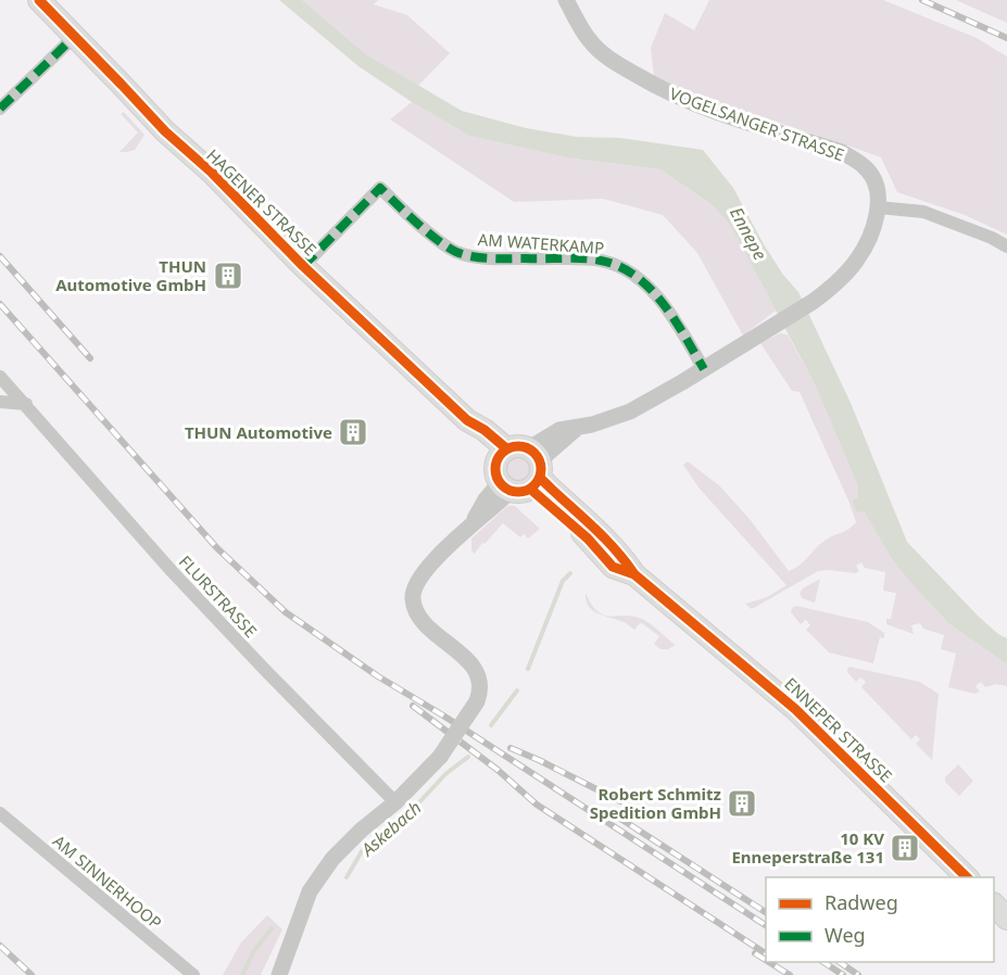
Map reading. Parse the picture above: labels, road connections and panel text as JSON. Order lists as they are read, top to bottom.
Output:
{
  "streets": {
    "main road": ["HAGENER STRASSE", "ENNEPER STRASSE"],
    "street": [
      "VOGELSANGER STRASSE",
      "AM WATERKAMP",
      "FLURSTRASSE",
      "AM SINNERHOOP"
    ]
  },
  "crossings": [
    ["VOGELSANGER STRASSE", "AM WATERKAMP"],
    ["VOGELSANGER STRASSE", "ENNEPER STRASSE"],
    ["HAGENER STRASSE", "AM WATERKAMP"]
  ],
  "water": ["Ennepe", "Askebach"],
  "places": {
    "building": [
      "THUN Automotive GmbH",
      "THUN Automotive",
      "Robert Schmitz Spedition GmbH",
      "10 KV Enneperstraße 131"
    ]
  },
  "legend": ["Radweg", "Weg"]
}
